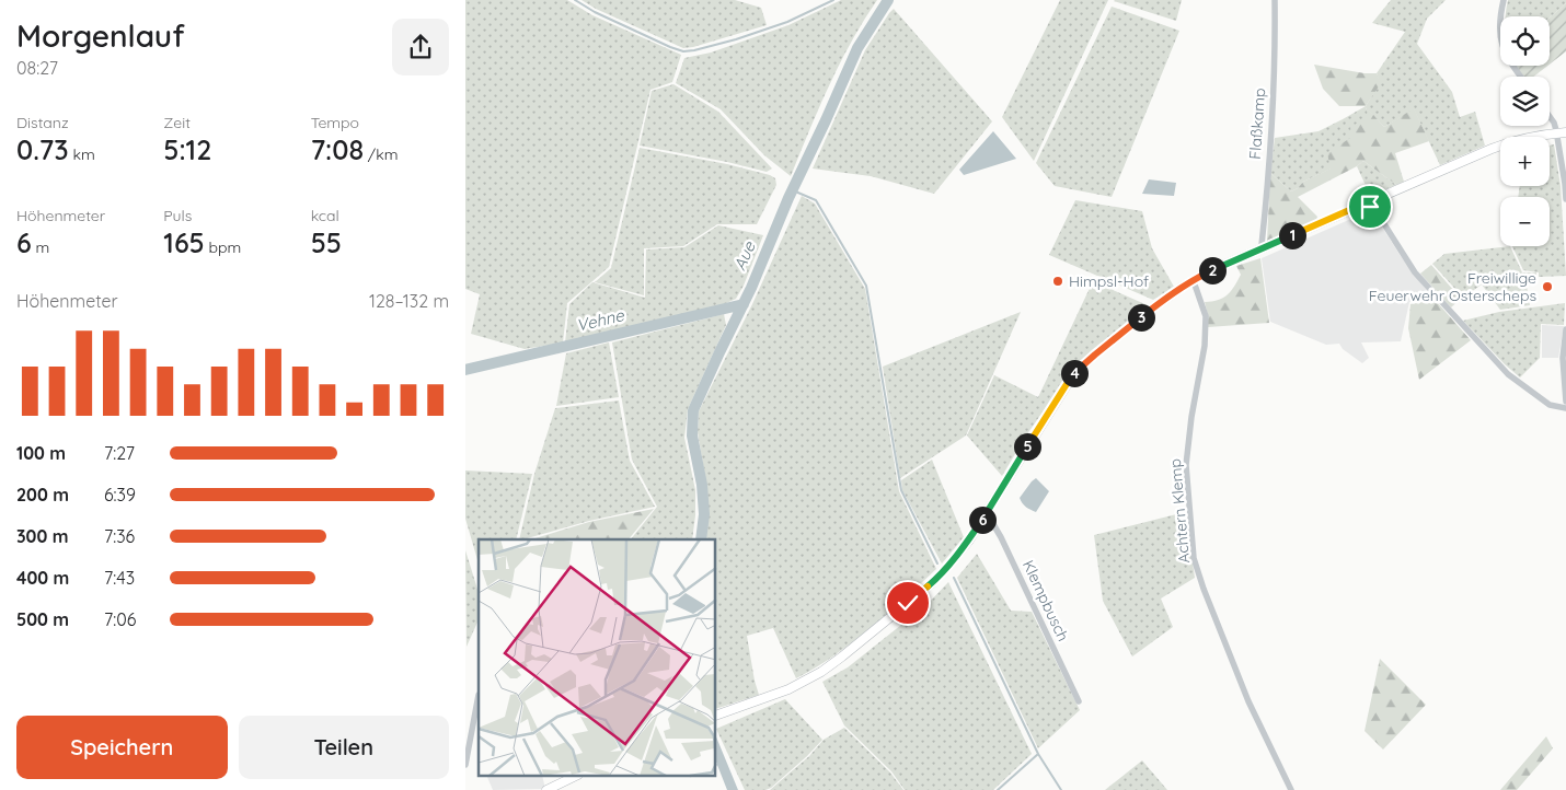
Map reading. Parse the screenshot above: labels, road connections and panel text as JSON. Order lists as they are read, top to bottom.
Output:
{
  "streets": {
    "street": ["Flaßkamp", "Achtern Klemp", "Klempbusch"]
  },
  "water": ["Aue", "Vehne"],
  "places": ["Himpsl-Hof", "Freiwillige Feuerwehr Osterscheps"],
  "page": {
    "heading": ["Morgenlauf", "08:27"],
    "map_buttons": ["+", "−"],
    "stats": [
      ["Distanz", "0.73 km"],
      ["Zeit", "5:12"],
      ["Tempo", "7:08 /km"],
      ["Höhenmeter", "6 m"],
      ["Puls", "165 bpm"],
      ["kcal", "55"]
    ],
    "pins": [
      "1",
      "2",
      "3",
      "4",
      "5",
      "6"
    ],
    "chart": ["Höhenmeter", "128–132 m"],
    "list": [
      {
        "name": "100 m",
        "note": "7:27"
      },
      {
        "name": "200 m",
        "note": "6:39"
      },
      {
        "name": "300 m",
        "note": "7:36"
      },
      {
        "name": "400 m",
        "note": "7:43"
      },
      {
        "name": "500 m",
        "note": "7:06"
      }
    ],
    "buttons": ["Speichern", "Teilen"]
  }
}
